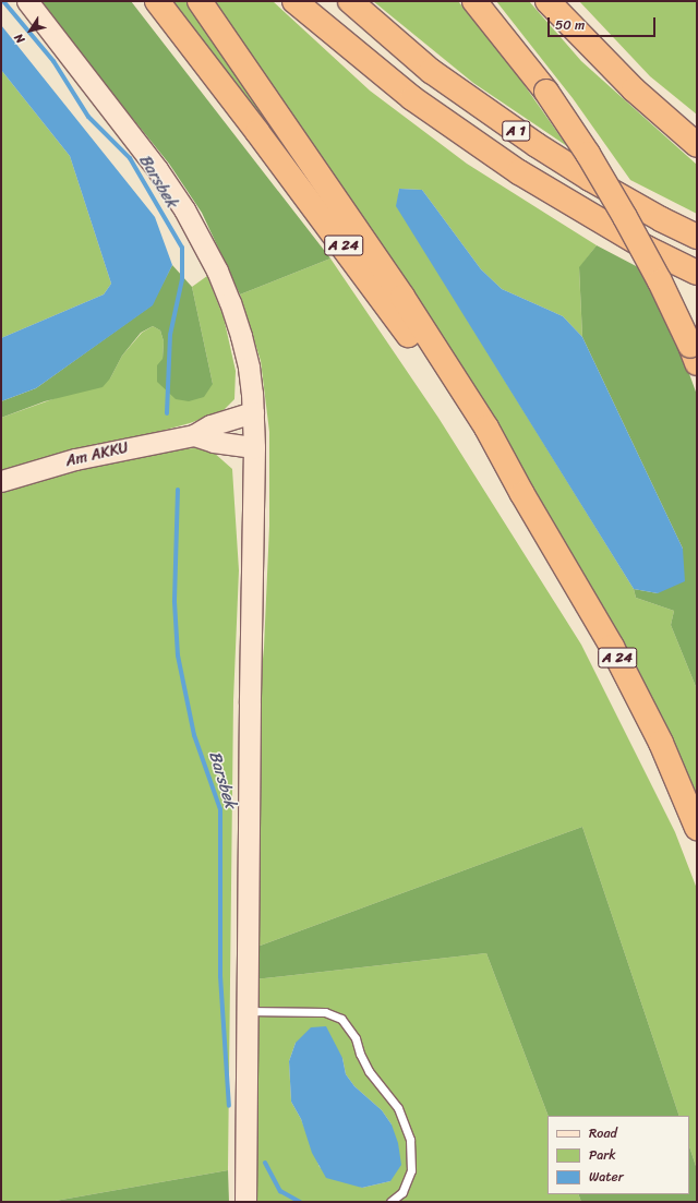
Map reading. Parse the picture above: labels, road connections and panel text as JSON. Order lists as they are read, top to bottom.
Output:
{
  "streets": {
    "highway": ["A 1", "A 24"],
    "main road": ["Am AKKU"]
  },
  "water": ["Barsbek"],
  "legend": ["Road", "Park", "Water"],
  "scale_bar": "50 m",
  "north": "bottom left"
}
